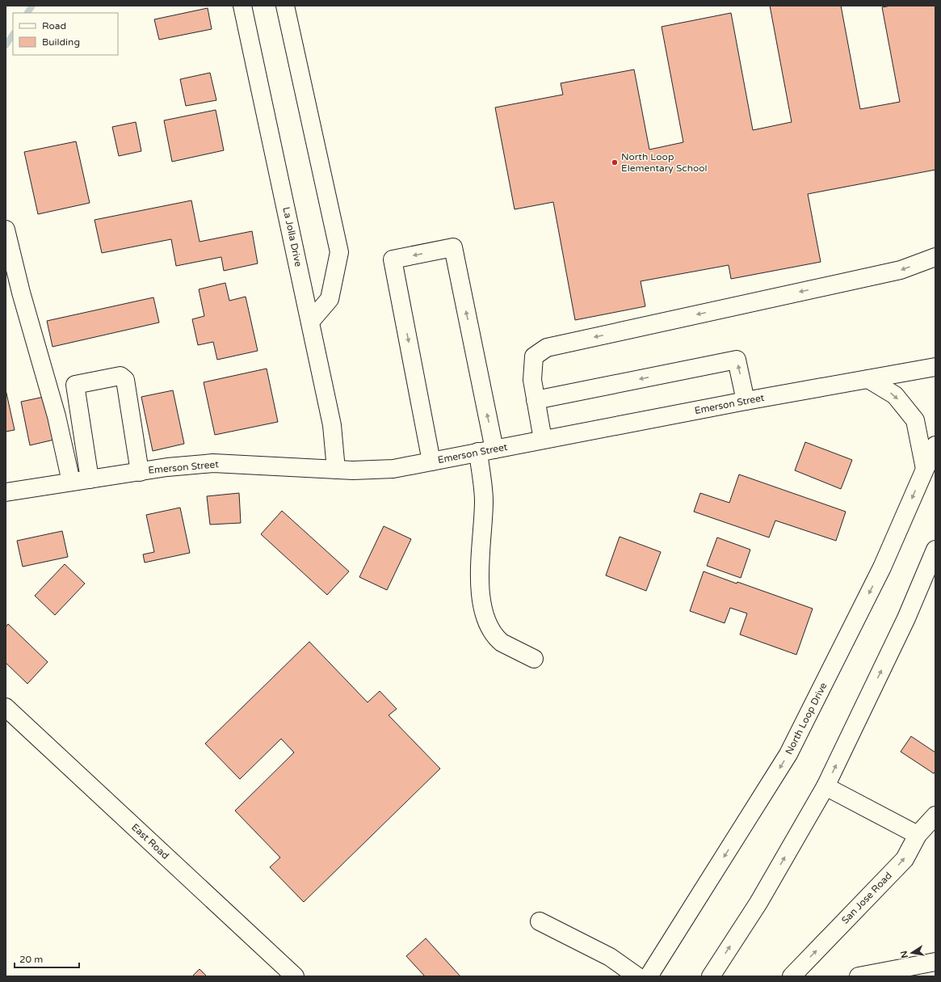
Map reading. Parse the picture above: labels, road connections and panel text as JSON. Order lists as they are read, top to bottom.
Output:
{
  "streets": {
    "street": [
      "La Jolla Drive",
      "Emerson Street",
      "North Loop Drive",
      "East Road",
      "San Jose Road"
    ]
  },
  "crossings": [
    ["La Jolla Drive", "Emerson Street"]
  ],
  "places": ["North Loop Elementary School"],
  "legend": ["Road", "Building"],
  "scale_bar": "20 m",
  "north": "left"
}
